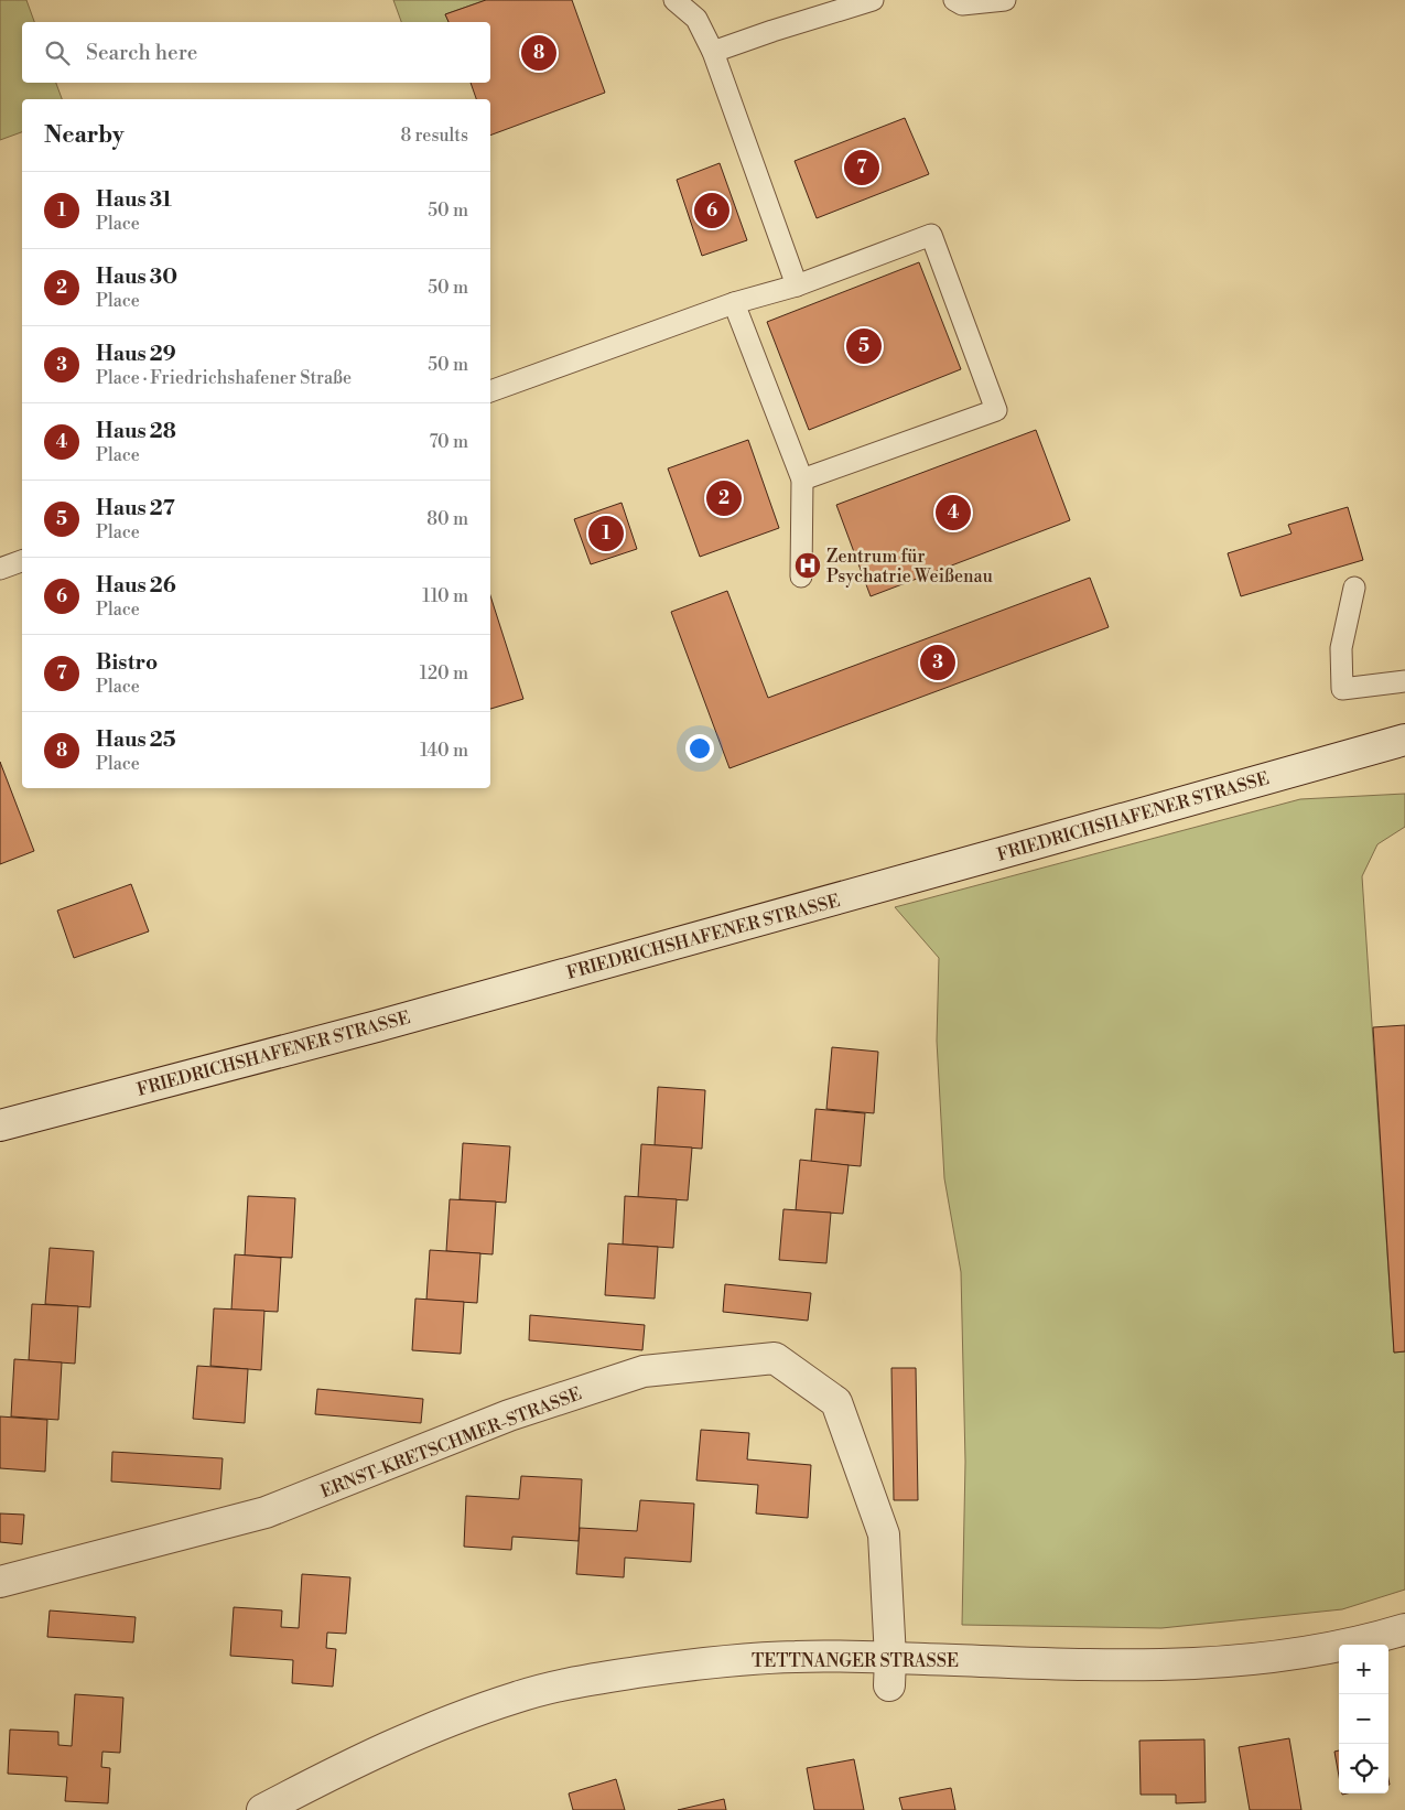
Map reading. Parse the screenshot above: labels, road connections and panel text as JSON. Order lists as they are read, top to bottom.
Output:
{
  "streets": {
    "street": ["FRIEDRICHSHAFENER STRASSE", "ERNST-KRETSCHMER-STRASSE", "TETTNANGER STRASSE"]
  },
  "crossings": [
    ["ERNST-KRETSCHMER-STRASSE", "TETTNANGER STRASSE"]
  ],
  "places": {
    "hospital": ["Zentrum für Psychatrie Weißenau"]
  },
  "page": {
    "search": "Search here",
    "pins": [
      "8",
      "7",
      "6",
      "5",
      "2",
      "4",
      "1",
      "3"
    ],
    "heading": ["Nearby", "8 results"],
    "list": [
      {
        "mark": "1",
        "name": "Haus 31",
        "note": "Place",
        "value": "50 m"
      },
      {
        "mark": "2",
        "name": "Haus 30",
        "note": "Place",
        "value": "50 m"
      },
      {
        "mark": "3",
        "name": "Haus 29",
        "note": "Place · Friedrichshafener Straße",
        "value": "50 m"
      },
      {
        "mark": "4",
        "name": "Haus 28",
        "note": "Place",
        "value": "70 m"
      },
      {
        "mark": "5",
        "name": "Haus 27",
        "note": "Place",
        "value": "80 m"
      },
      {
        "mark": "6",
        "name": "Haus 26",
        "note": "Place",
        "value": "110 m"
      },
      {
        "mark": "7",
        "name": "Bistro",
        "note": "Place",
        "value": "120 m"
      },
      {
        "mark": "8",
        "name": "Haus 25",
        "note": "Place",
        "value": "140 m"
      }
    ],
    "map_buttons": ["+", "−"]
  }
}
